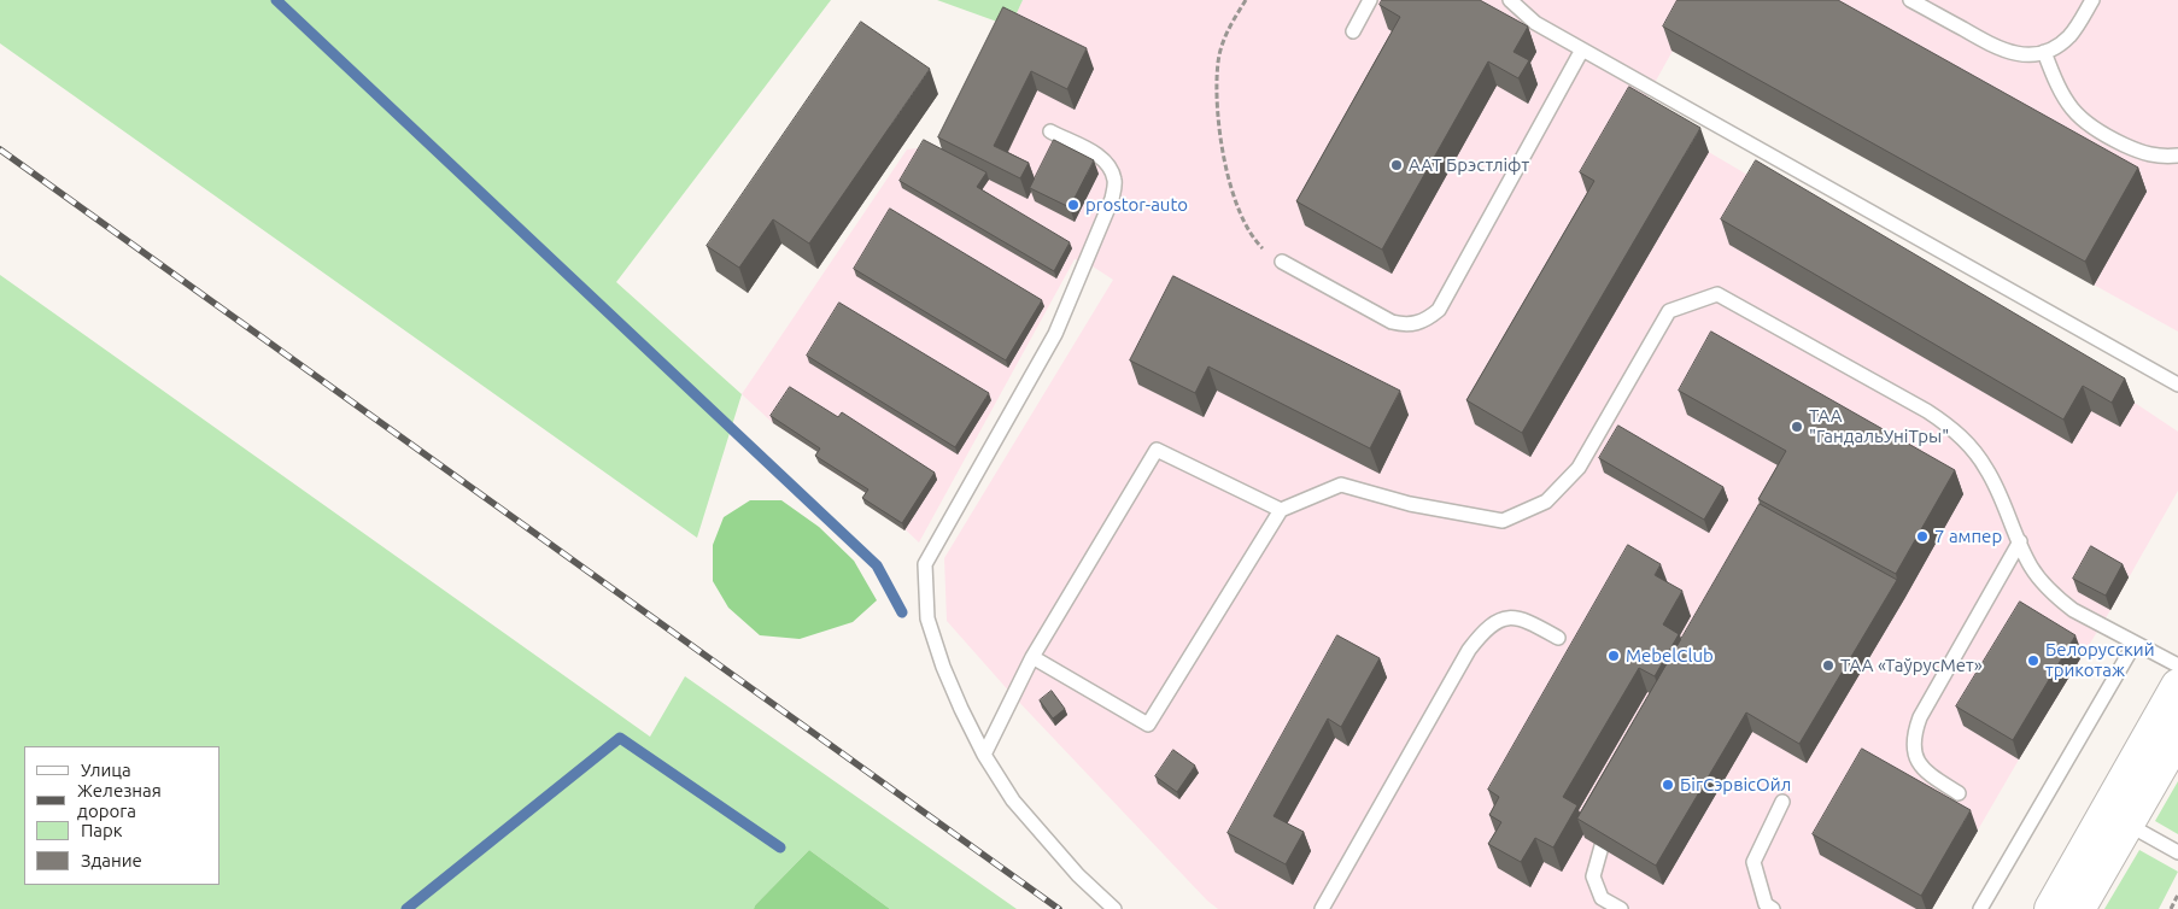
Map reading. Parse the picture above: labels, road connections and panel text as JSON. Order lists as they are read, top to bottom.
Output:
{
  "places": [
    "ААТ Брэстліфт",
    "prostor-auto",
    "ТАА \"ГандальУніТры\"",
    "7 ампер",
    "MebelClub",
    "Белорусский трикотаж",
    "ТАА «ТаўрусМет»",
    "БігСэрвісОйл"
  ],
  "legend": [
    "Улица",
    "Железная дорога",
    "Парк",
    "Здание"
  ]
}
